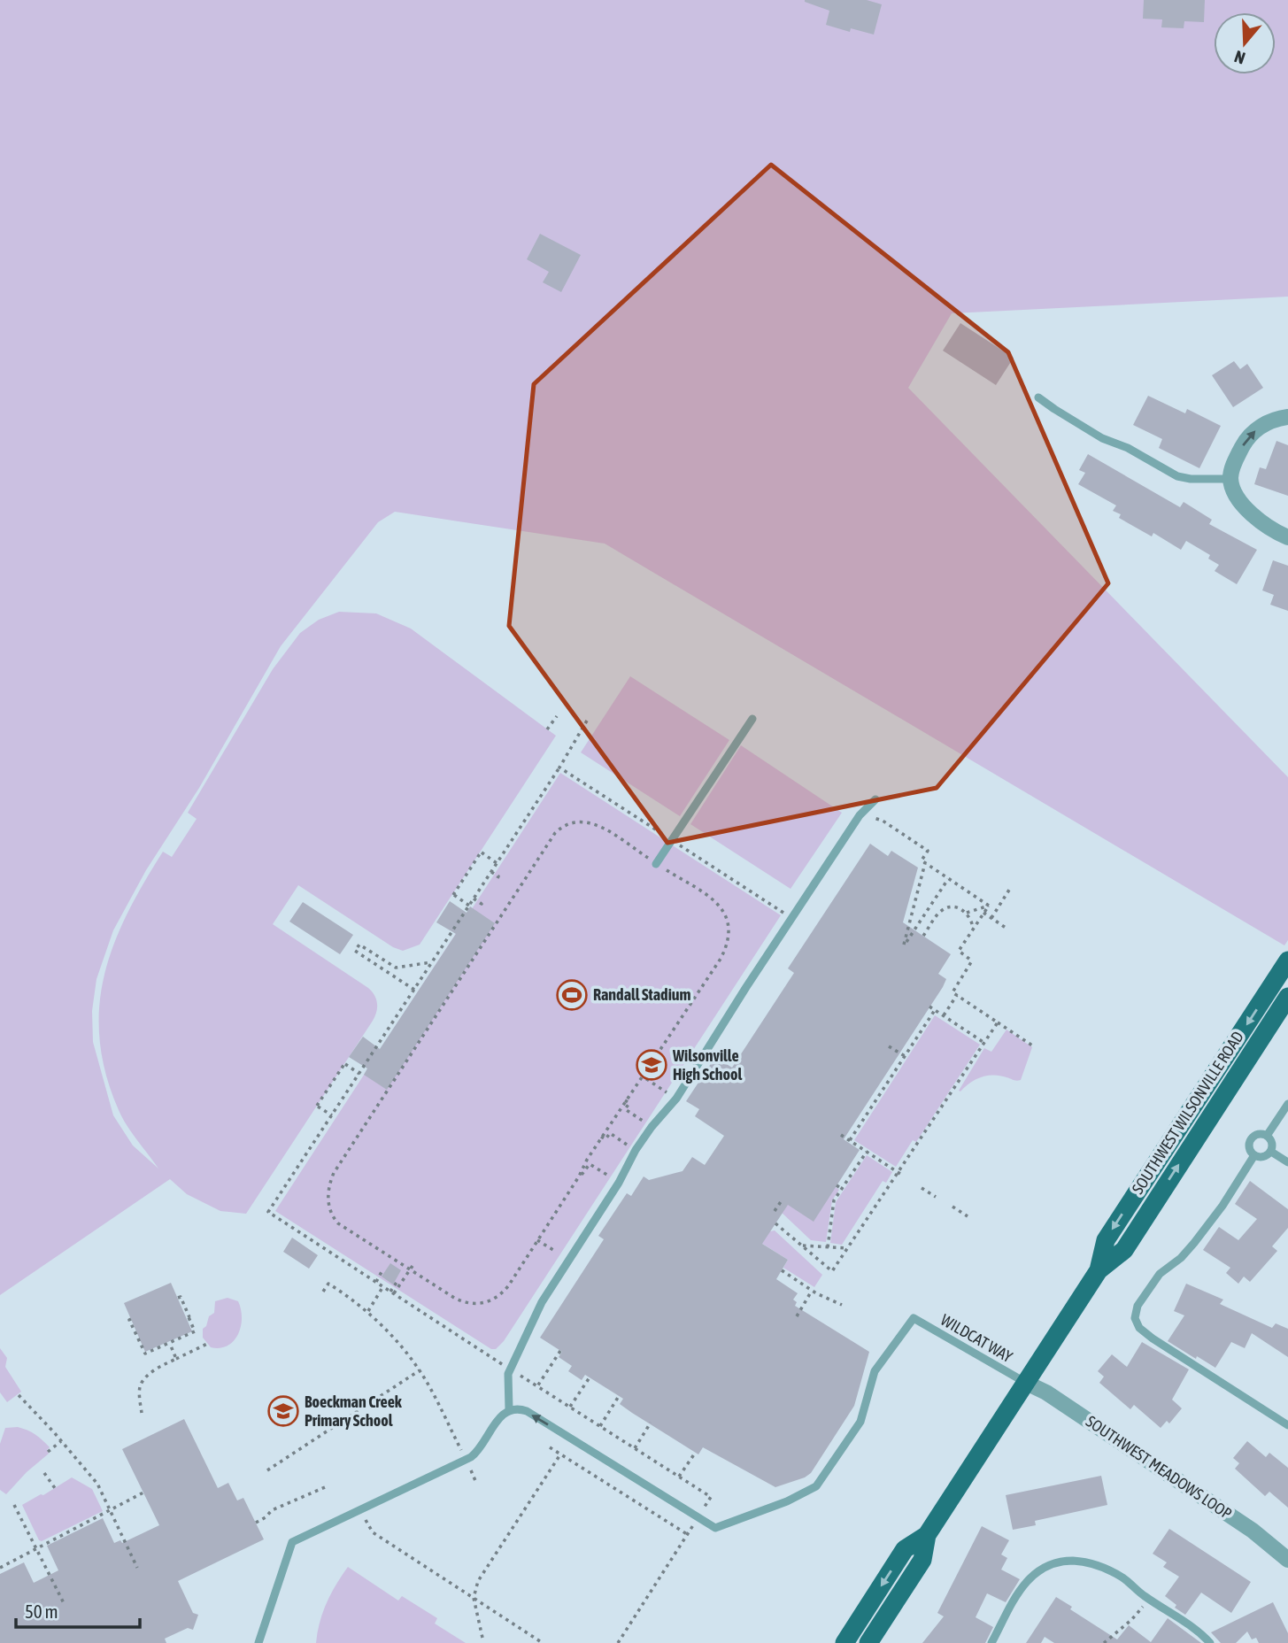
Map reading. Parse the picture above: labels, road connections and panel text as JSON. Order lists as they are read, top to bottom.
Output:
{
  "streets": {
    "main road": ["SOUTHWEST WILSONVILLE ROAD"],
    "street": ["SOUTHWEST MEADOWS LOOP"],
    "lane": ["WILDCAT WAY"]
  },
  "crossings": [
    ["SOUTHWEST WILSONVILLE ROAD", "WILDCAT WAY"],
    ["SOUTHWEST WILSONVILLE ROAD", "SOUTHWEST MEADOWS LOOP"],
    ["WILDCAT WAY", "SOUTHWEST MEADOWS LOOP"]
  ],
  "places": {
    "sports": ["Randall Stadium"],
    "school or university": ["Wilsonville High School", "Boeckman Creek Primary School"]
  },
  "scale_bar": "50 m",
  "north": "bottom"
}
